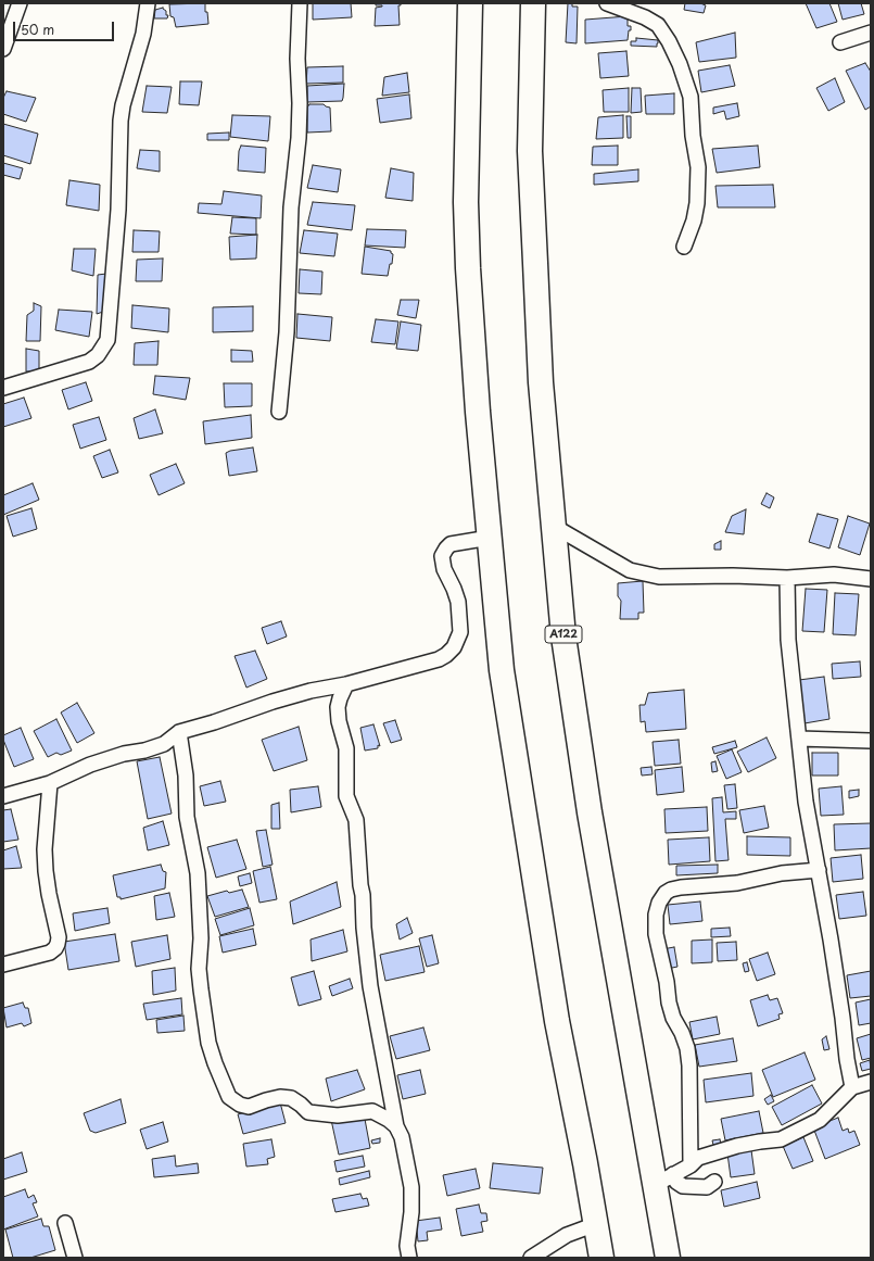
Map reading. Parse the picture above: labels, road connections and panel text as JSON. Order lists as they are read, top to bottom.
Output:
{
  "streets": {
    "highway": ["A122"]
  },
  "scale_bar": "50 m"
}
